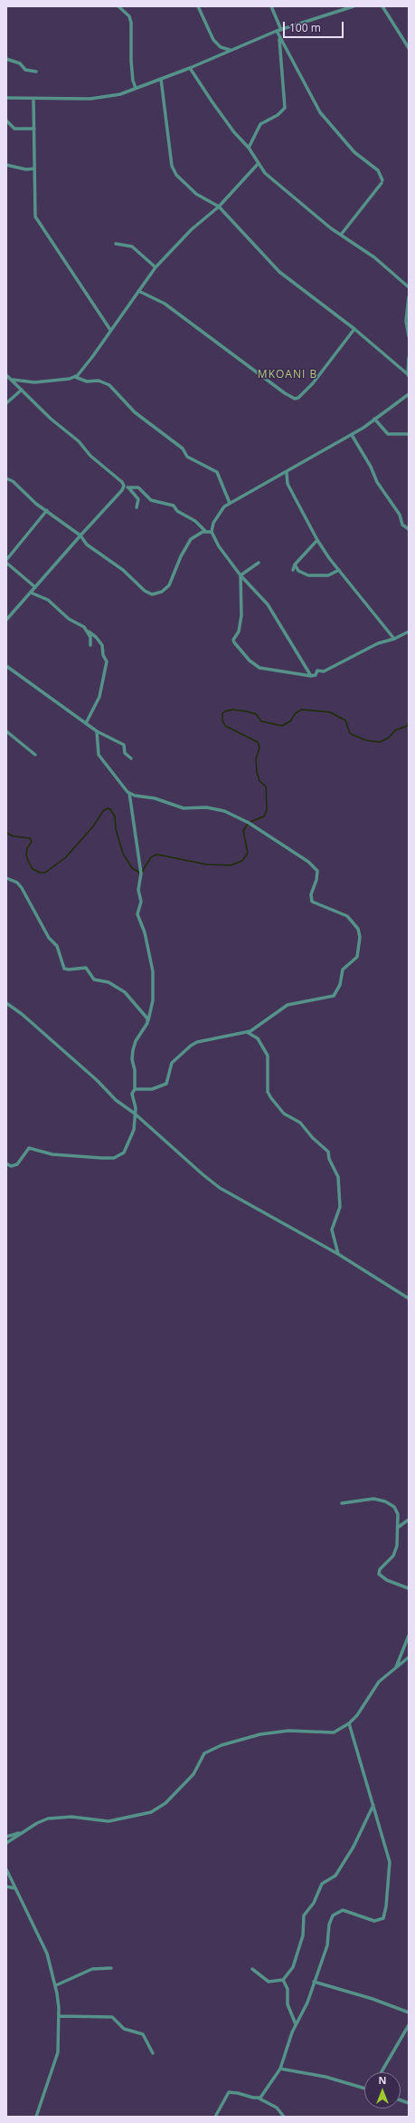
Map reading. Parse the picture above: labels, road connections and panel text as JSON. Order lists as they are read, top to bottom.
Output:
{
  "districts": ["MKOANI B"],
  "scale_bar": "100 m",
  "north": "top"
}
